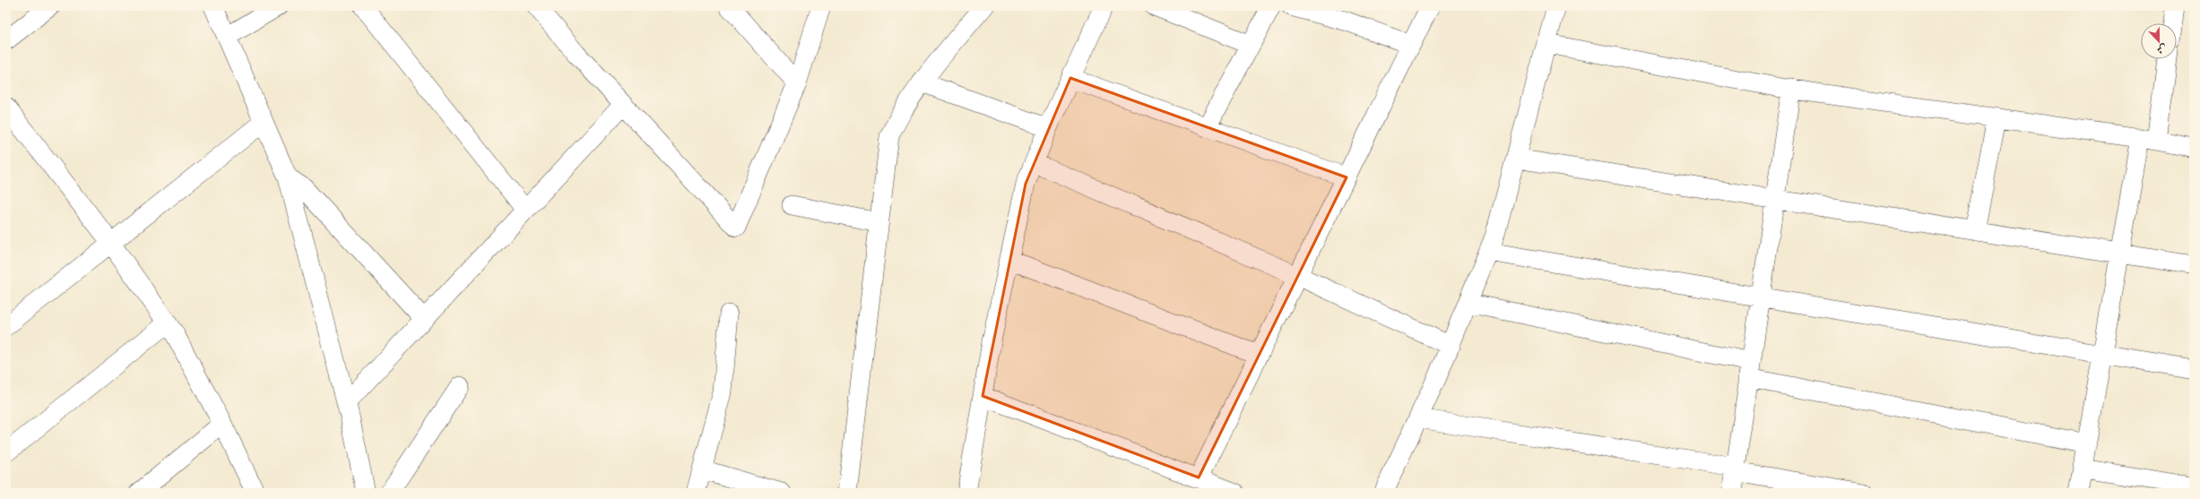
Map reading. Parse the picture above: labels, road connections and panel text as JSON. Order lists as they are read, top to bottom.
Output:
{
  "north": "bottom"
}
